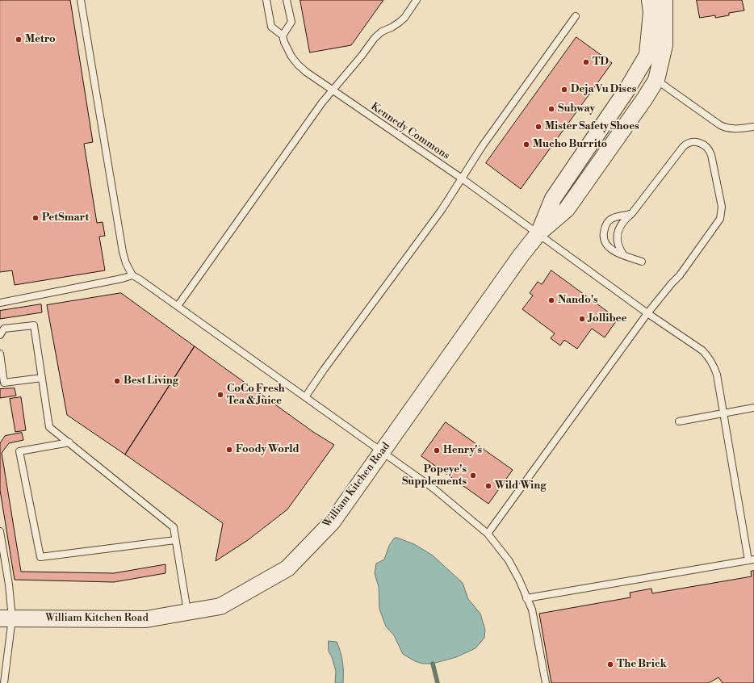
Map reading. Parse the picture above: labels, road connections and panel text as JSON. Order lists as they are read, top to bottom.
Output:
{
  "streets": {
    "street": ["William Kitchen Road"],
    "lane": ["Kennedy Commons"]
  },
  "crossings": [
    ["Kennedy Commons", "William Kitchen Road"]
  ],
  "places": [
    "Metro",
    "TD",
    "Deja Vu Discs",
    "Subway",
    "Mister Safety Shoes",
    "Mucho Burrito",
    "PetSmart",
    "Nando's",
    "Jollibee",
    "Best Living",
    "CoCo Fresh Tea & Juice",
    "Foody World",
    "Henry's",
    "Popeye's Supplements",
    "Wild Wing",
    "The Brick"
  ]
}
